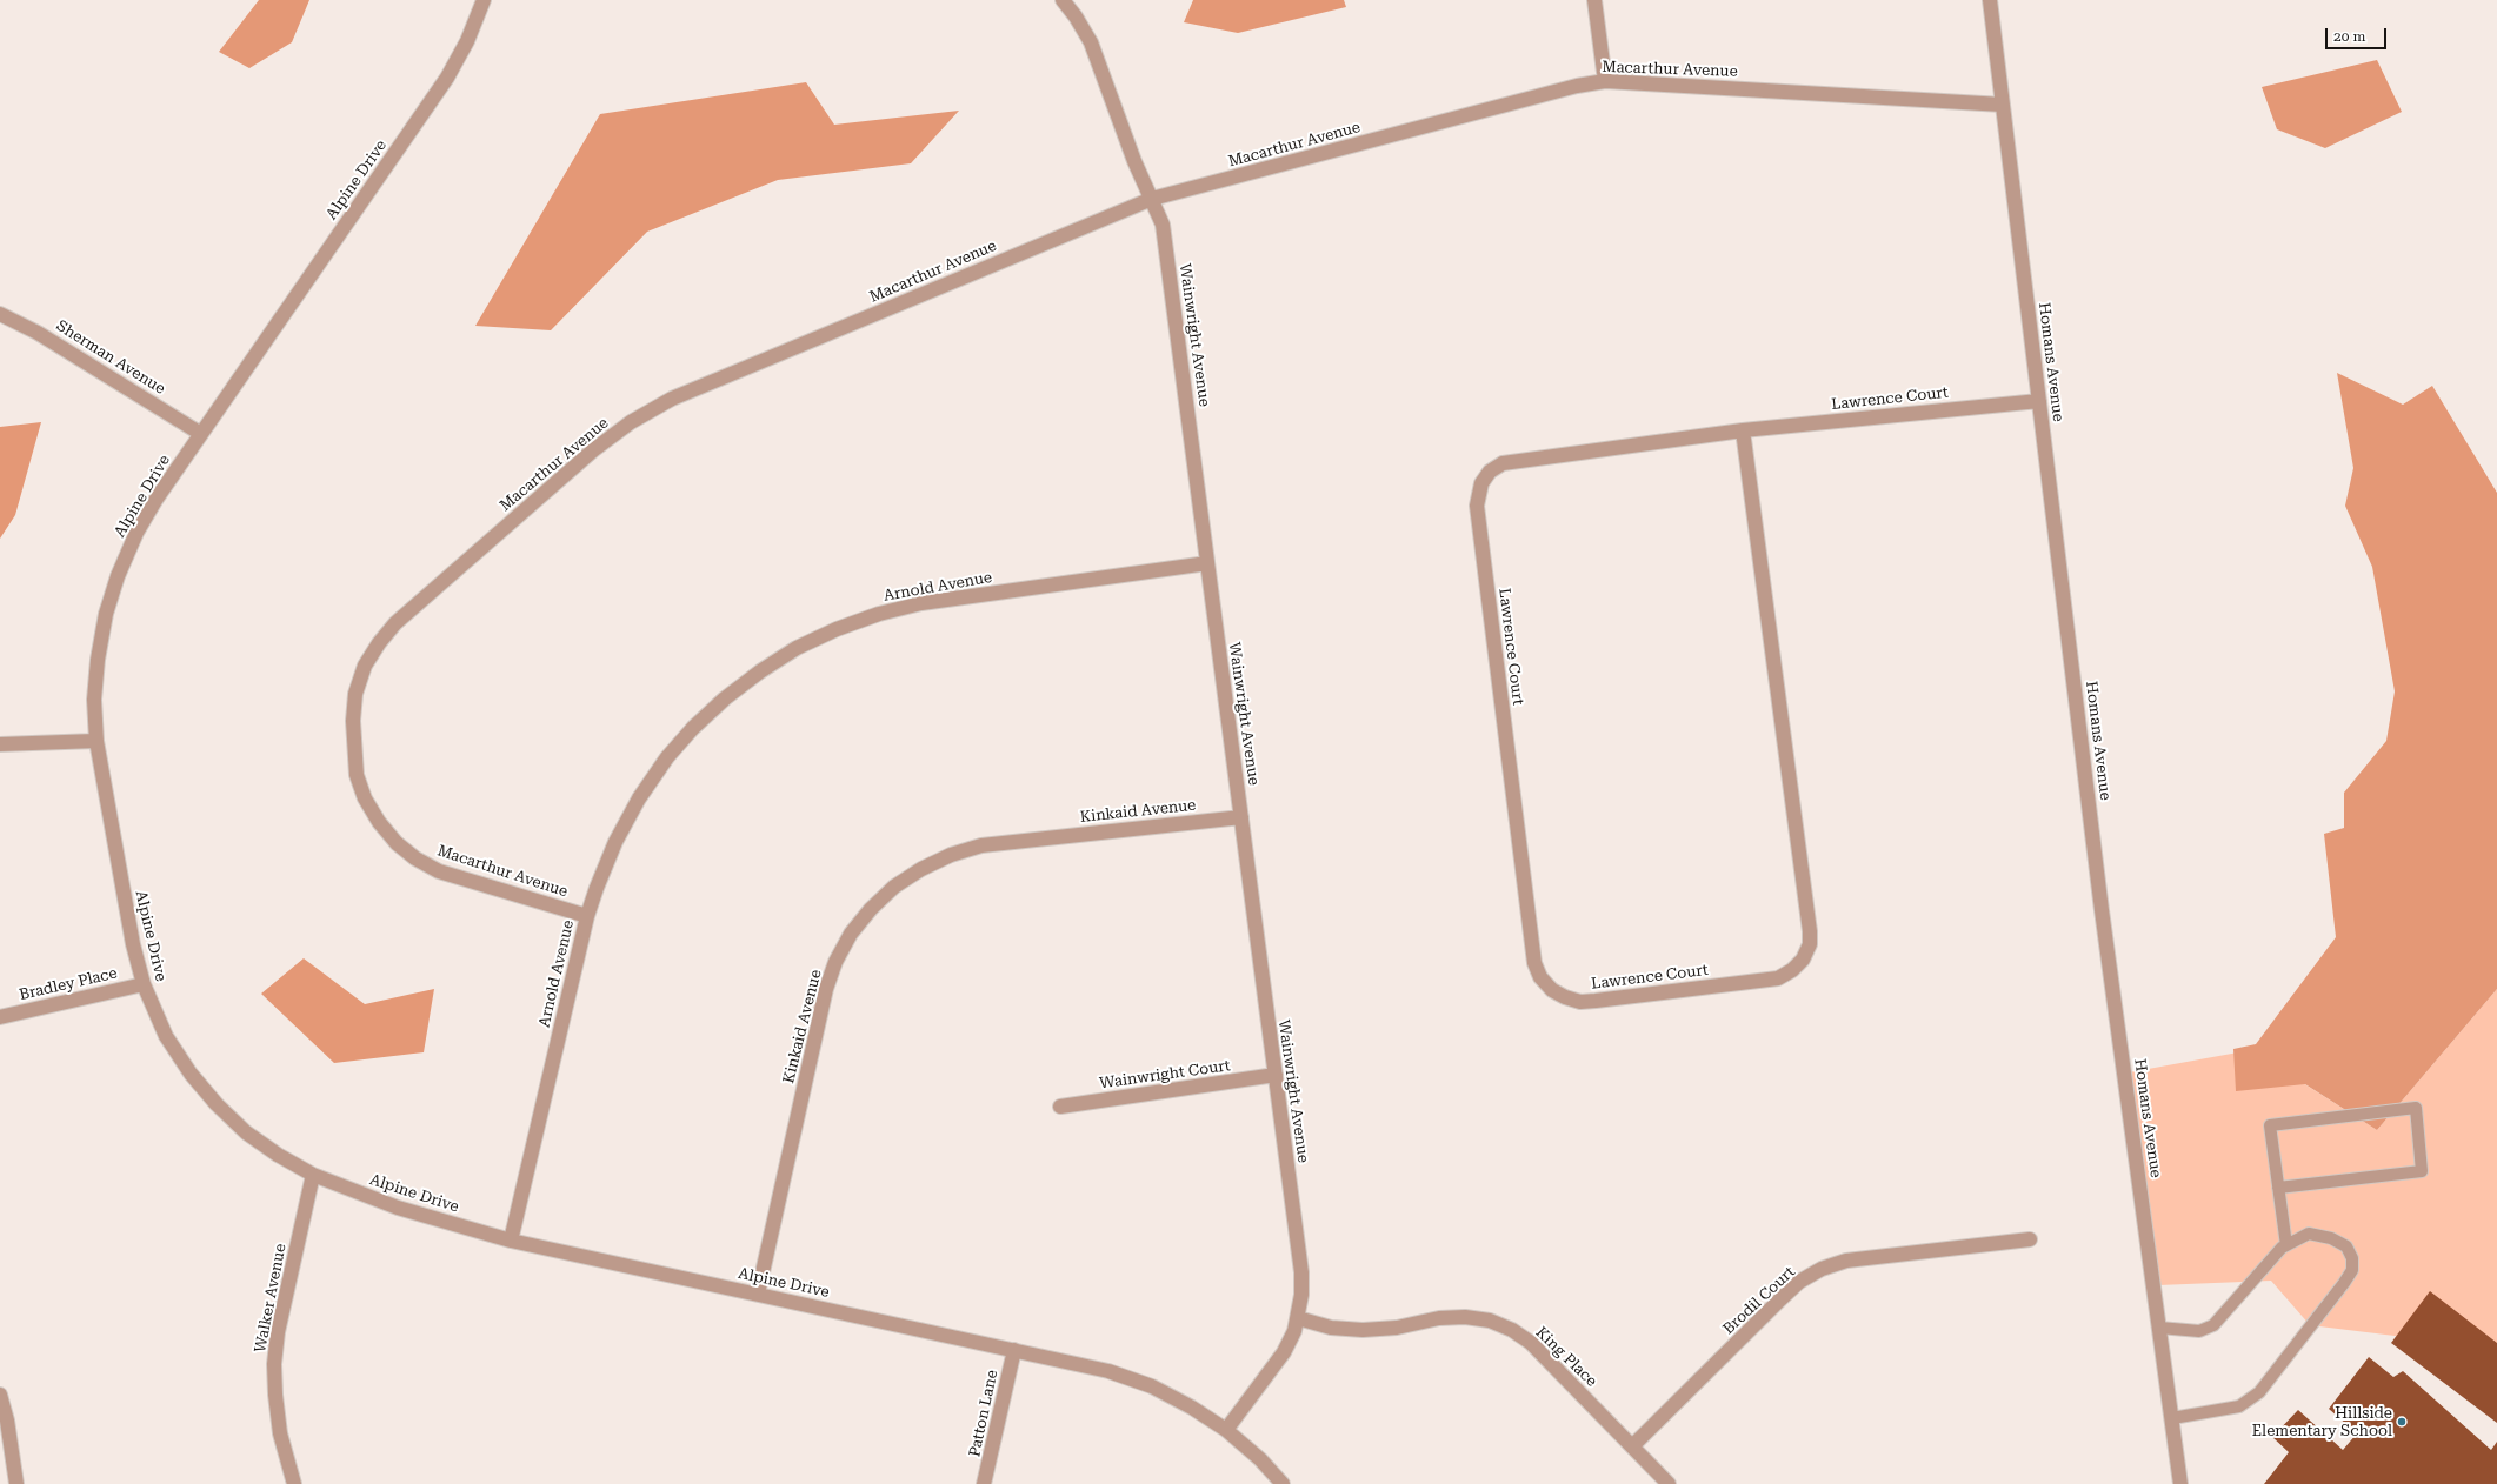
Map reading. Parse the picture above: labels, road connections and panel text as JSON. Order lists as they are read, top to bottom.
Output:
{
  "streets": {
    "street": [
      "Macarthur Avenue",
      "Alpine Drive",
      "Wainwright Avenue",
      "Sherman Avenue",
      "Homans Avenue",
      "Lawrence Court",
      "Arnold Avenue",
      "Kinkaid Avenue",
      "Bradley Place",
      "Wainwright Court",
      "Walker Avenue",
      "Brodil Court",
      "King Place",
      "Patton Lane"
    ]
  },
  "crossings": [
    ["Macarthur Avenue", "Wainwright Avenue"],
    ["Macarthur Avenue", "Homans Avenue"],
    ["Macarthur Avenue", "Arnold Avenue"],
    ["Alpine Drive", "Wainwright Avenue"],
    ["Alpine Drive", "Sherman Avenue"],
    ["Alpine Drive", "Arnold Avenue"],
    ["Alpine Drive", "Kinkaid Avenue"],
    ["Alpine Drive", "Bradley Place"],
    ["Alpine Drive", "Walker Avenue"],
    ["Alpine Drive", "Patton Lane"],
    ["Wainwright Avenue", "Arnold Avenue"],
    ["Wainwright Avenue", "Kinkaid Avenue"],
    ["Wainwright Avenue", "Wainwright Court"],
    ["Wainwright Avenue", "King Place"],
    ["Homans Avenue", "Lawrence Court"],
    ["Brodil Court", "King Place"]
  ],
  "places": ["Hillside Elementary School"],
  "scale_bar": "20 m"
}
